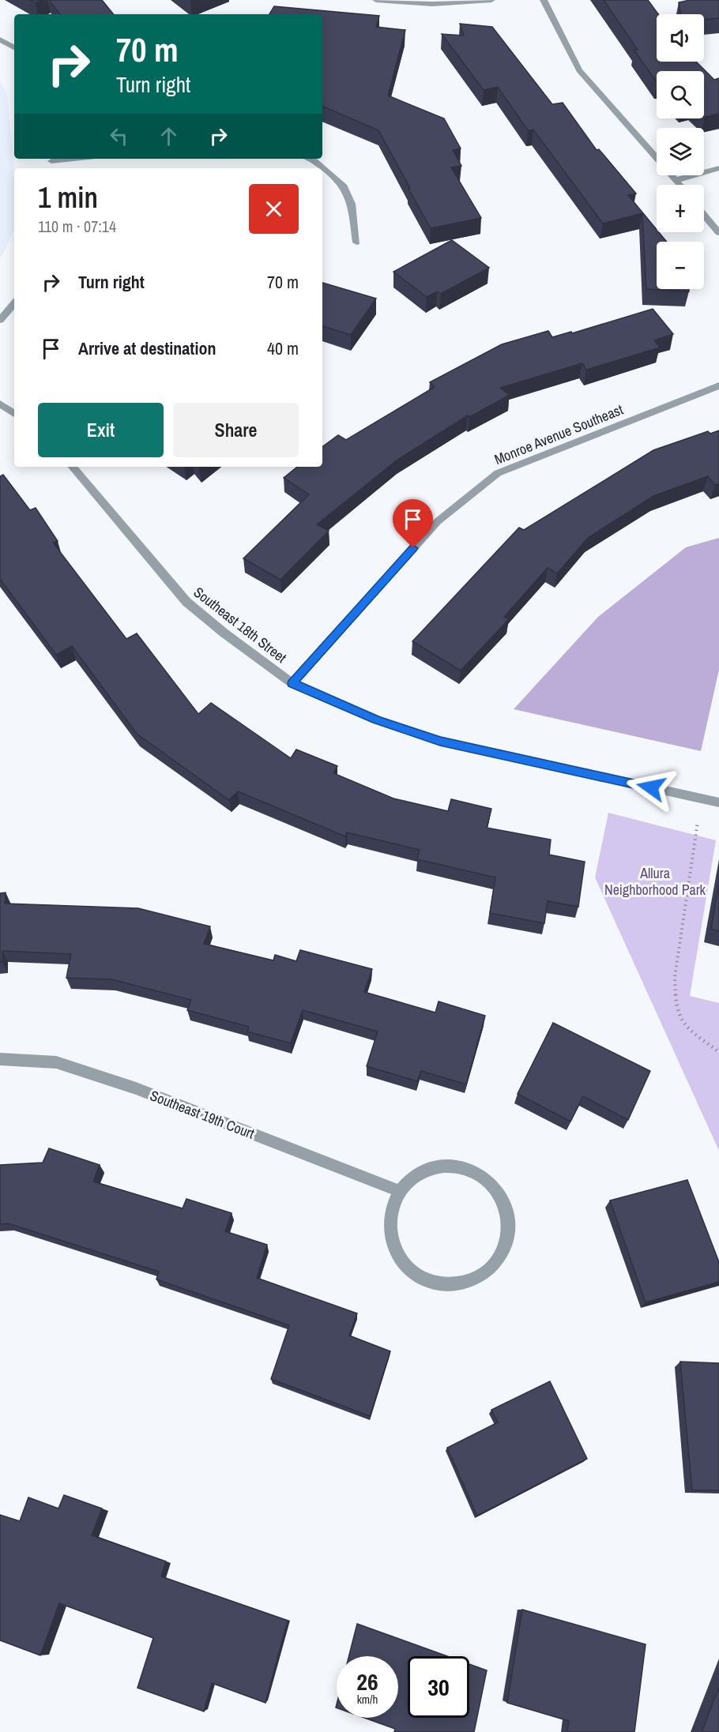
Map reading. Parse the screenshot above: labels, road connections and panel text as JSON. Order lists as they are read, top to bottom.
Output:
{
  "streets": {
    "street": ["Monroe Avenue Southeast", "Southeast 18th Street", "Southeast 19th Court"]
  },
  "crossings": [
    ["Monroe Avenue Southeast", "Southeast 18th Street"]
  ],
  "parks": ["Allura Neighborhood Park"],
  "page": {
    "map_buttons": ["+", "−"],
    "turn": ["70 m", "Turn right"],
    "heading": ["1 min", "110 m · 07:14"],
    "list": [
      {
        "name": "Turn right",
        "value": "70 m"
      },
      {
        "name": "Arrive at destination",
        "value": "40 m"
      }
    ],
    "buttons": ["Exit", "Share"],
    "speed": "26 km/h",
    "limit": "30"
  }
}
